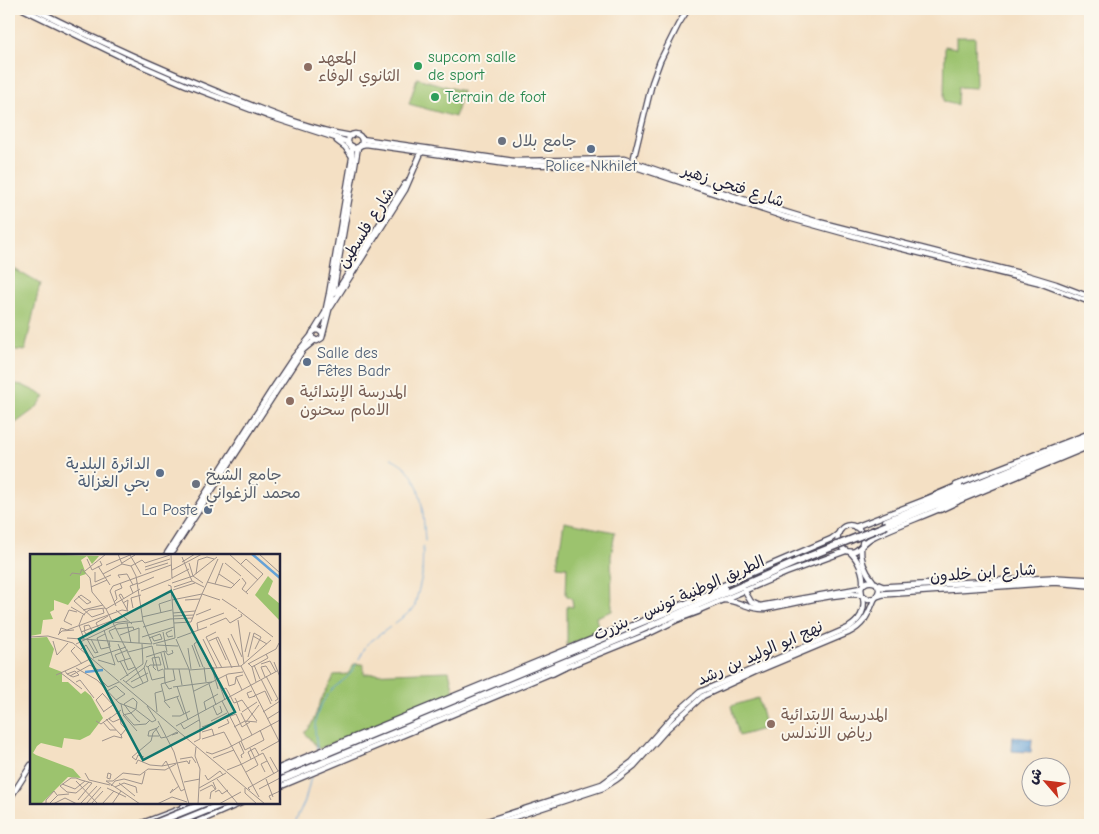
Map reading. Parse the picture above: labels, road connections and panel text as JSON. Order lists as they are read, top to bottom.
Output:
{
  "streets": {
    "highway": ["شارع ابن خلدون", "الطريق الوطنية تونس - بنزرت"],
    "street": ["شارع فتحي زهير", "شارع فلسطين", "نهج ابو الوليد بن رشد"]
  },
  "crossings": [
    ["شارع فتحي زهير", "شارع فلسطين"],
    ["شارع ابن خلدون", "نهج ابو الوليد بن رشد"]
  ],
  "places": [
    "supcom salle de sport",
    "المعهد الثانوي الوفاء",
    "Terrain de foot",
    "جامع بلال",
    "Police Nkhilet",
    "Salle des Fêtes Badr",
    "المدرسة الإبتدائية الامام سحنون",
    "الدائرة البلدية بحي الغزالة",
    "جامع الشيخ محمد الزغواني",
    "La Poste",
    "المدرسة الابتدائية رياض الاندلس"
  ],
  "north": "top left"
}
